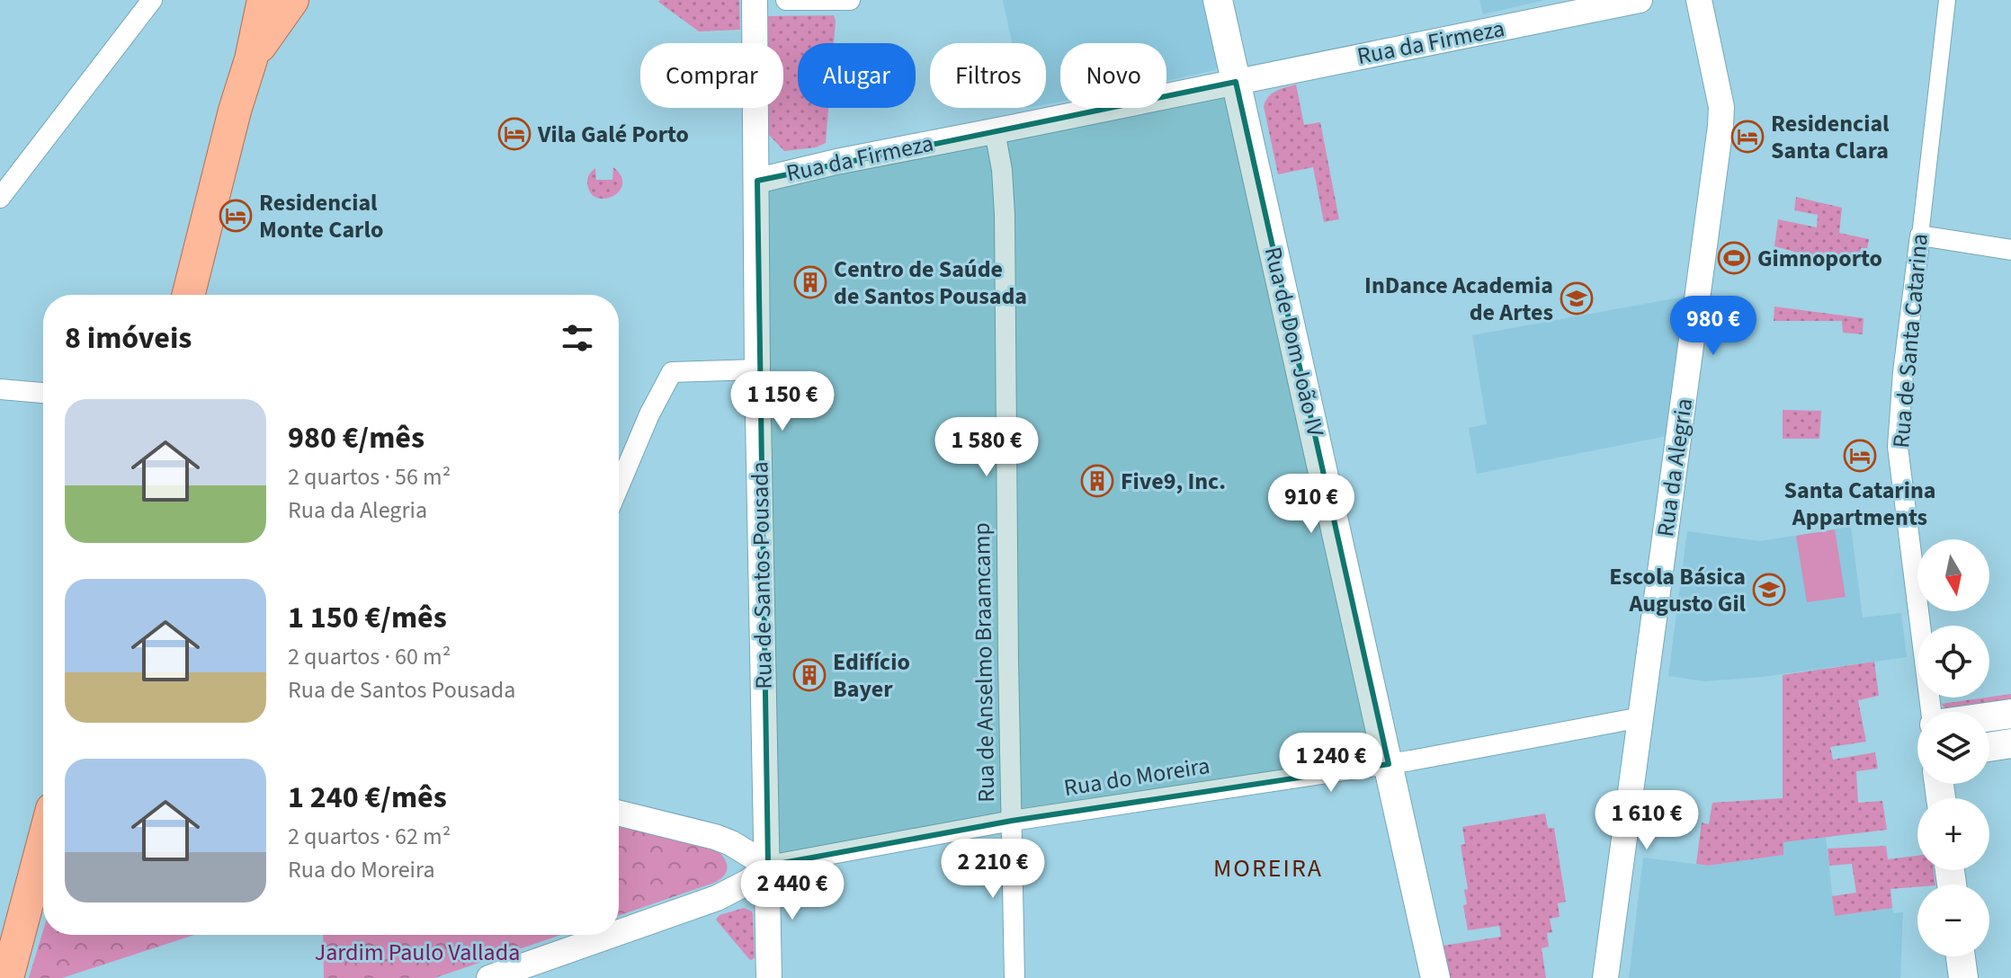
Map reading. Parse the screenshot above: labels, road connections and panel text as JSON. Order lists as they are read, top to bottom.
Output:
{
  "streets": {
    "main road": ["Rua de Dom João IV"],
    "street": [
      "Rua da Firmeza",
      "Rua de Santa Catarina",
      "Rua da Alegria",
      "Rua de Santos Pousada",
      "Rua de Anselmo Braamcamp",
      "Rua do Moreira"
    ]
  },
  "crossings": [
    ["Rua da Firmeza", "Rua de Dom João IV"],
    ["Rua da Firmeza", "Rua de Santos Pousada"],
    ["Rua da Firmeza", "Rua de Anselmo Braamcamp"],
    ["Rua de Dom João IV", "Rua do Moreira"],
    ["Rua da Alegria", "Rua do Moreira"],
    ["Rua de Santos Pousada", "Rua do Moreira"],
    ["Rua de Anselmo Braamcamp", "Rua do Moreira"]
  ],
  "districts": ["MOREIRA"],
  "parks": ["Jardim Paulo Vallada"],
  "places": {
    "hotel": [
      "Vila Galé Porto",
      "Residencial Santa Clara",
      "Residencial Monte Carlo",
      "Santa Catarina Appartments"
    ],
    "sports": ["Gimnoporto"],
    "building": ["Centro de Saúde de Santos Pousada", "Five9, Inc.", "Edifício Bayer"],
    "school or university": ["InDance Academia de Artes", "Escola Básica Augusto Gil"]
  },
  "north": "bottom",
  "page": {
    "chip": [
      "Comprar",
      "Alugar",
      "Filtros",
      "Novo"
    ],
    "heading": "8 imóveis",
    "price": [
      "980 €",
      "1 150 €",
      "1 580 €",
      "910 €",
      "1 240 €",
      "1 610 €",
      "2 210 €",
      "2 440 €"
    ],
    "list": [
      {
        "name": "980 €/mês",
        "note": "2 quartos · 56 m² · Rua da Alegria"
      },
      {
        "name": "1 150 €/mês",
        "note": "2 quartos · 60 m² · Rua de Santos Pousada"
      },
      {
        "name": "1 240 €/mês",
        "note": "2 quartos · 62 m² · Rua do Moreira"
      }
    ],
    "map_buttons": ["+", "−"]
  }
}
